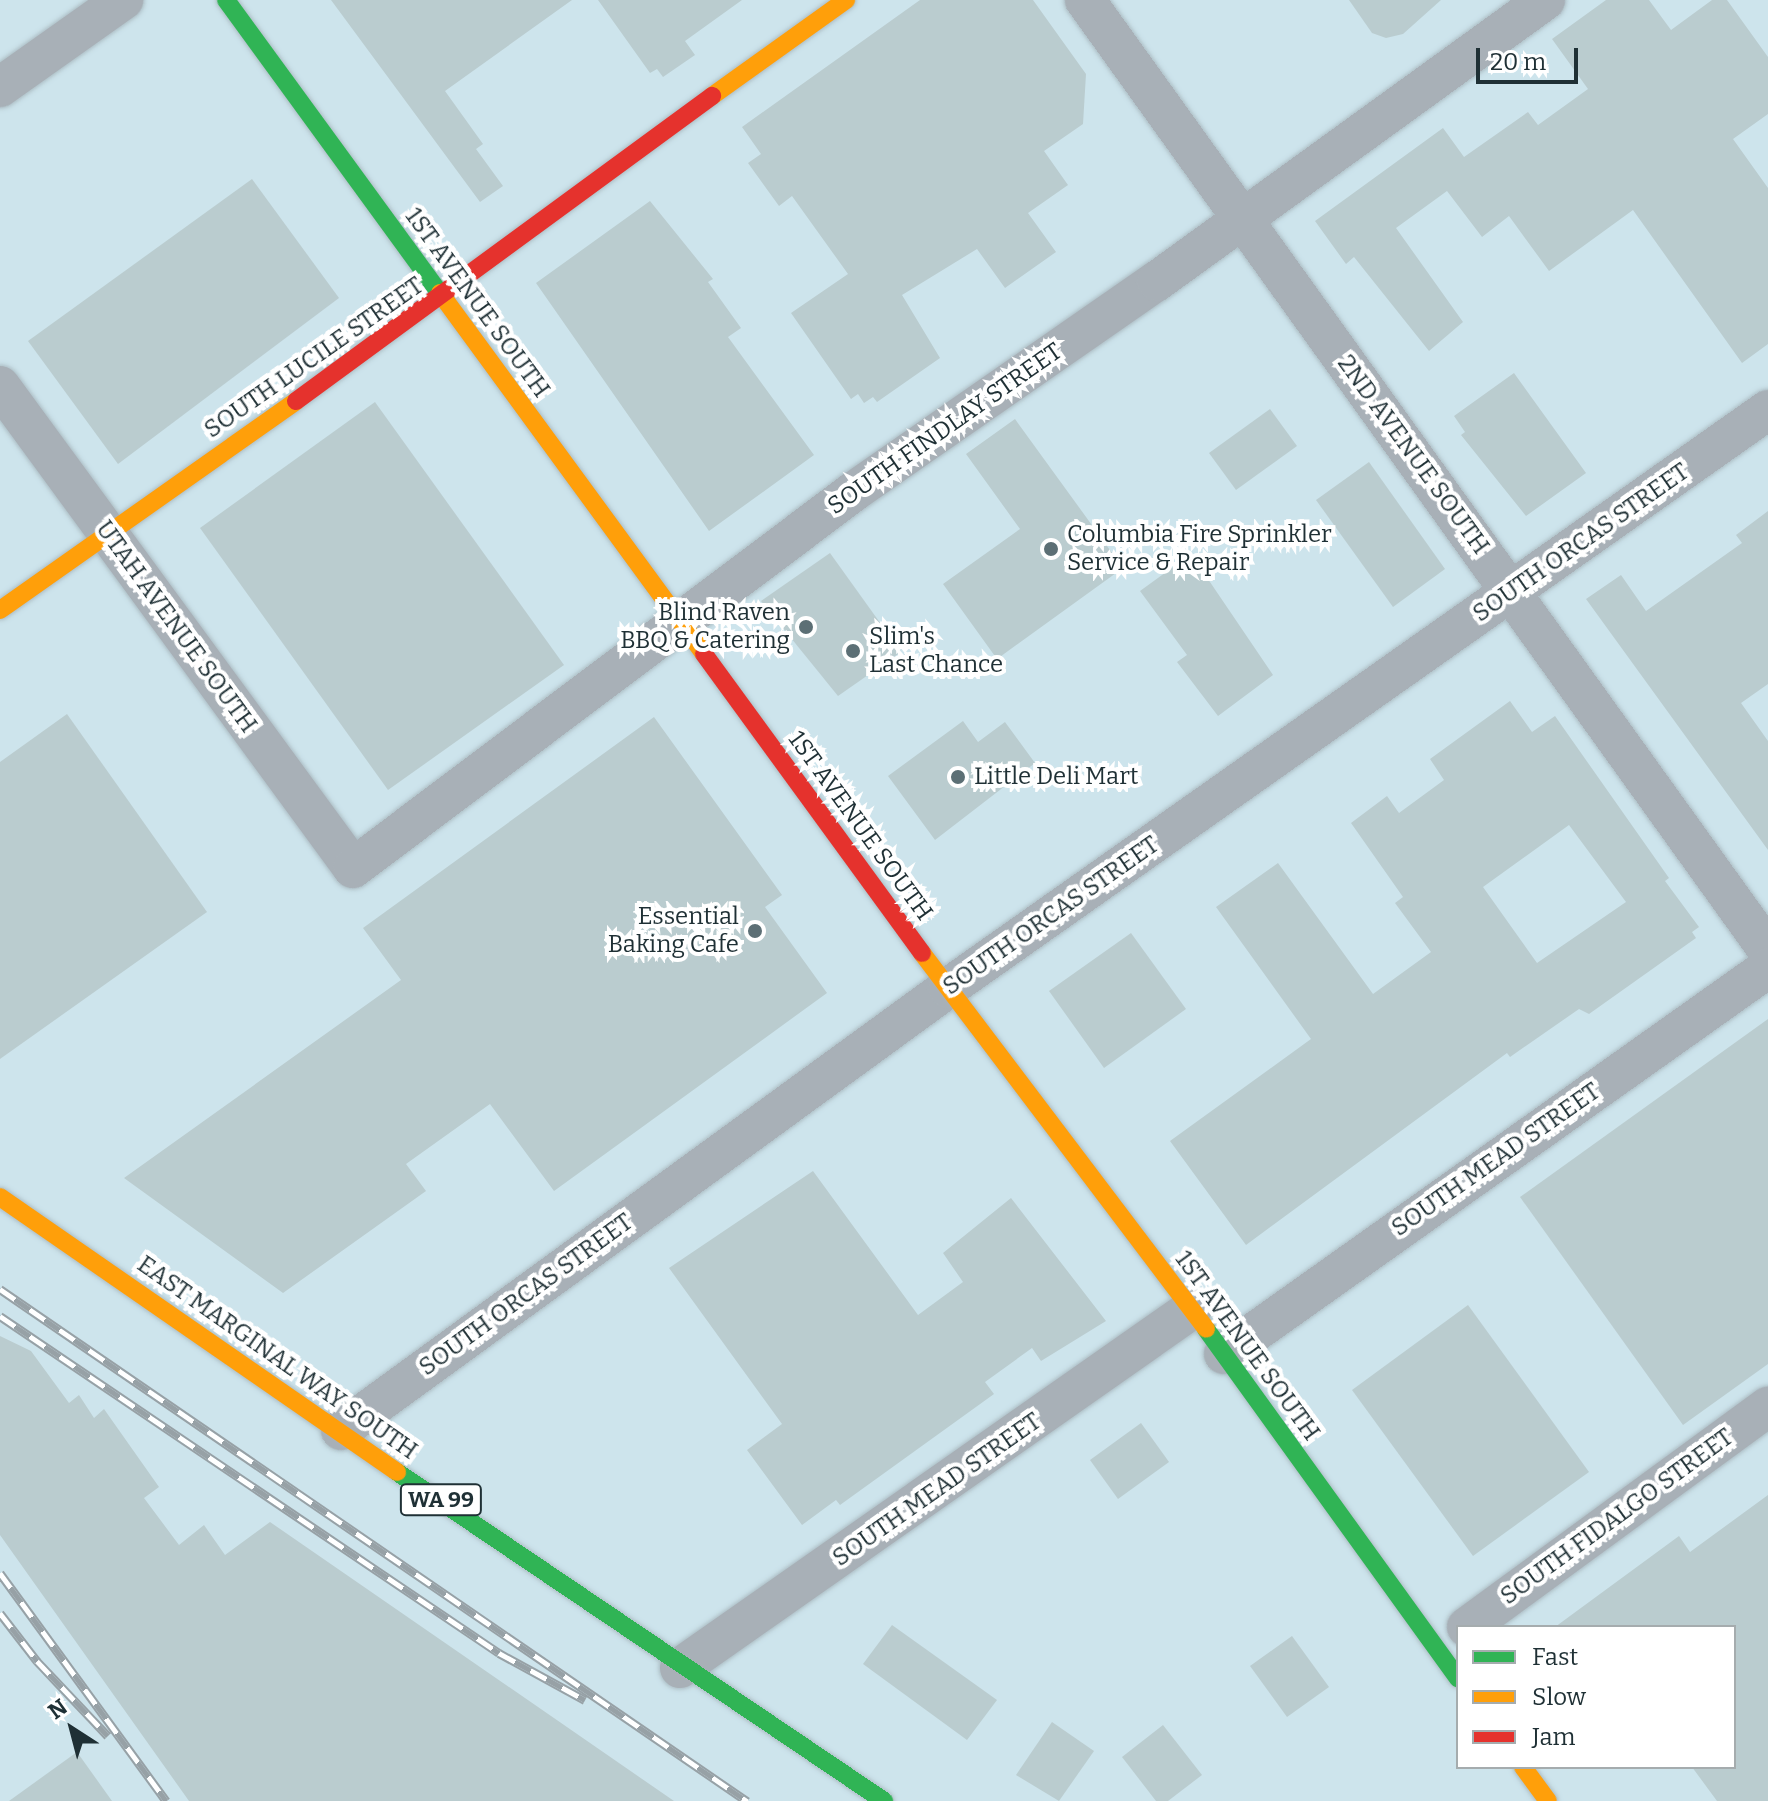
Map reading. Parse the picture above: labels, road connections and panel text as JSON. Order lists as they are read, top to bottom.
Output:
{
  "streets": {
    "main road": [
      "1ST AVENUE SOUTH",
      "SOUTH LUCILE STREET",
      "EAST MARGINAL WAY SOUTH",
      "WA 99"
    ],
    "street": [
      "SOUTH FINDLAY STREET",
      "2ND AVENUE SOUTH",
      "SOUTH ORCAS STREET",
      "UTAH AVENUE SOUTH",
      "SOUTH MEAD STREET",
      "SOUTH FIDALGO STREET"
    ]
  },
  "crossings": [
    ["1ST AVENUE SOUTH", "SOUTH LUCILE STREET"],
    ["1ST AVENUE SOUTH", "SOUTH FINDLAY STREET"],
    ["1ST AVENUE SOUTH", "SOUTH ORCAS STREET"],
    ["1ST AVENUE SOUTH", "SOUTH MEAD STREET"],
    ["SOUTH LUCILE STREET", "UTAH AVENUE SOUTH"],
    ["SOUTH FINDLAY STREET", "2ND AVENUE SOUTH"],
    ["SOUTH FINDLAY STREET", "UTAH AVENUE SOUTH"],
    ["2ND AVENUE SOUTH", "SOUTH ORCAS STREET"],
    ["SOUTH ORCAS STREET", "EAST MARGINAL WAY SOUTH"],
    ["SOUTH MEAD STREET", "EAST MARGINAL WAY SOUTH"]
  ],
  "places": [
    "Columbia Fire Sprinkler Service & Repair",
    "Blind Raven BBQ & Catering",
    "Slim's Last Chance",
    "Little Deli Mart",
    "Essential Baking Cafe"
  ],
  "legend": ["Fast", "Slow", "Jam"],
  "scale_bar": "20 m",
  "north": "top left"
}
